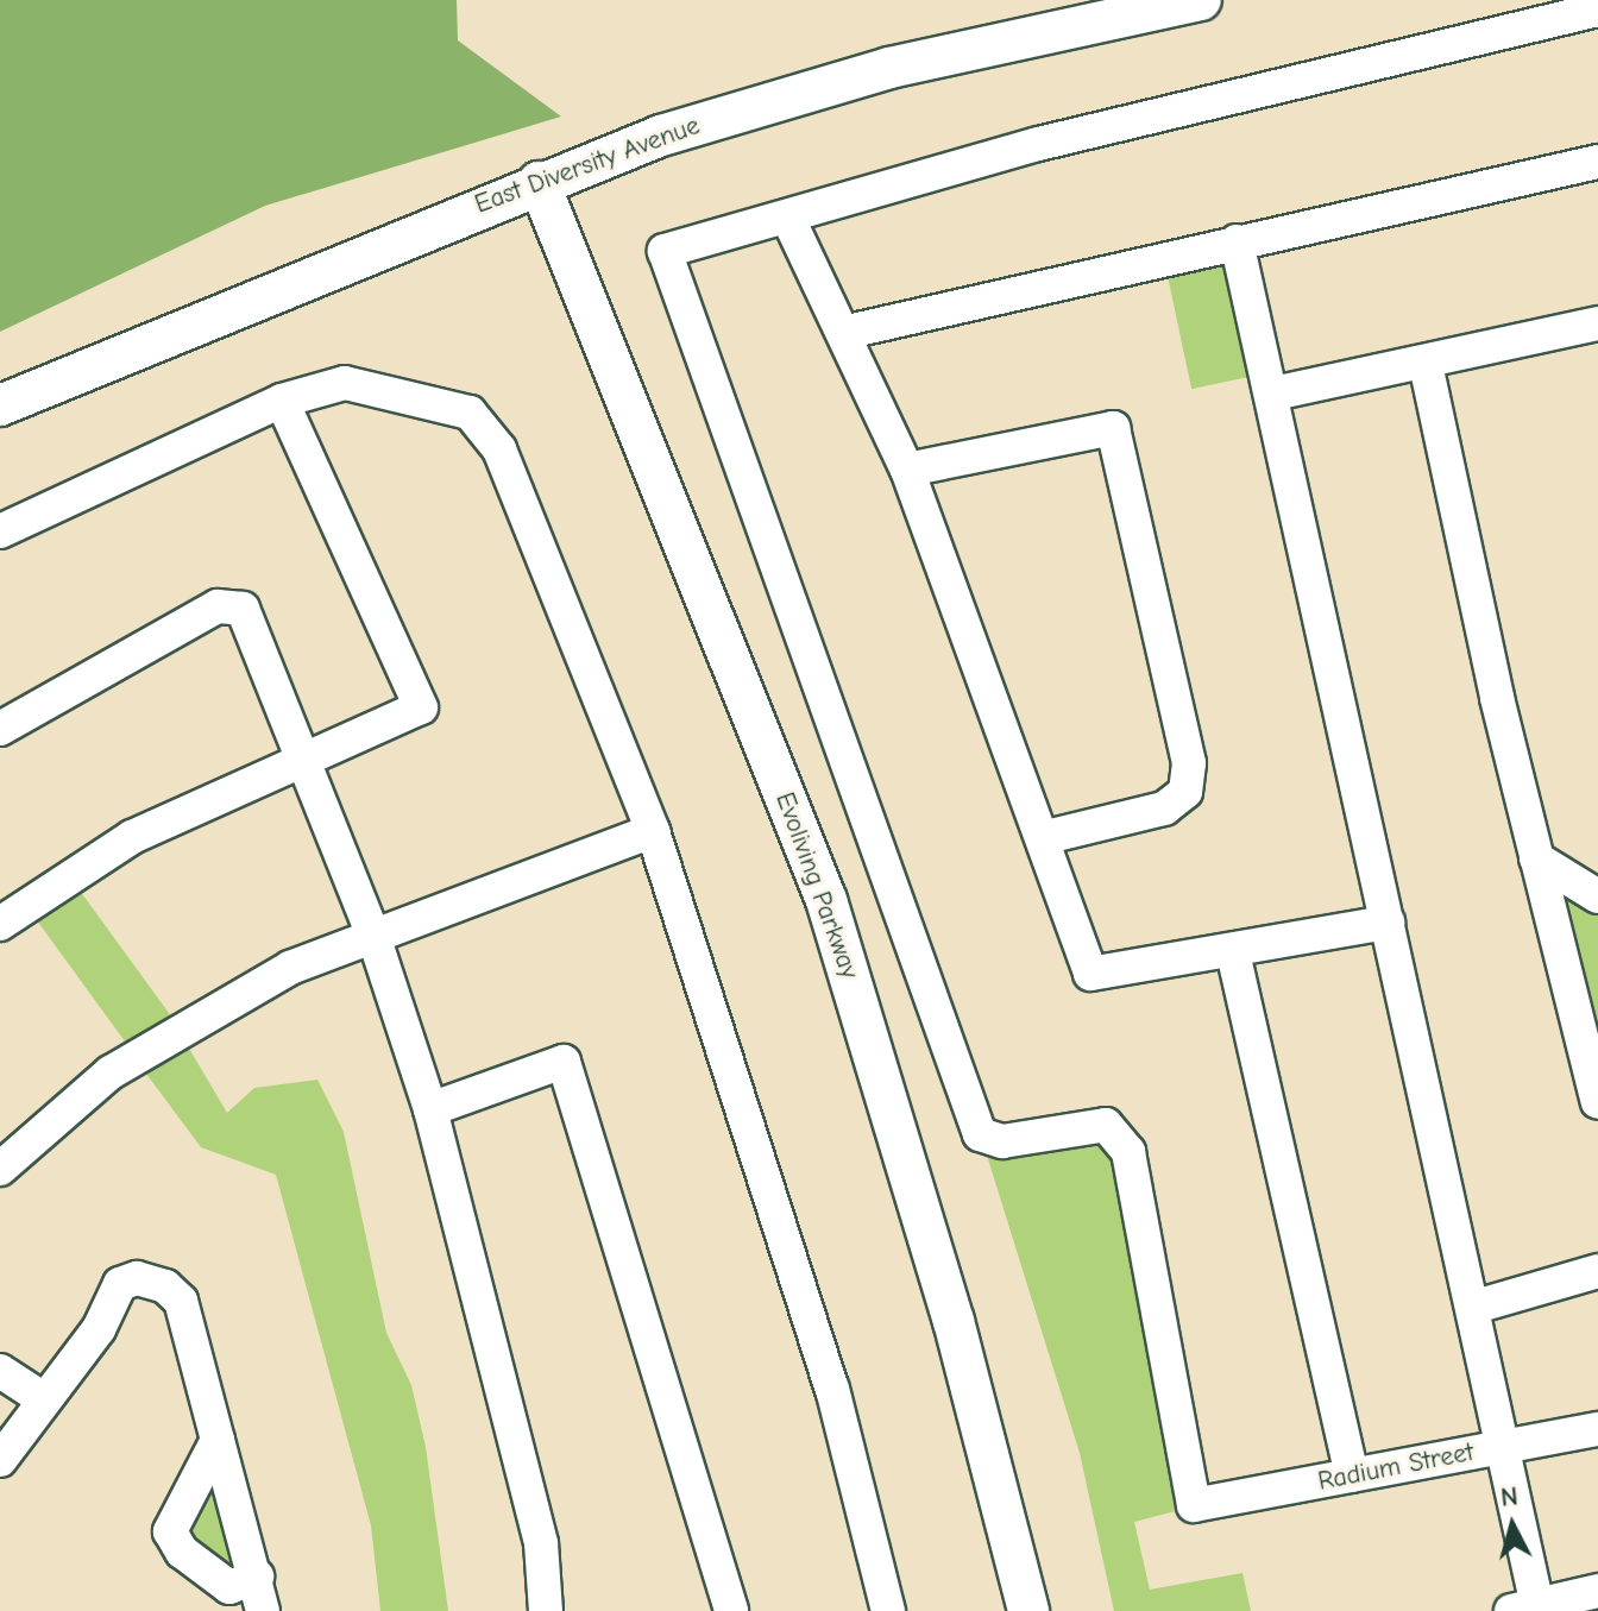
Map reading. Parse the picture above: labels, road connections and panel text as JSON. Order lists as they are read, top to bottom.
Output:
{
  "streets": {
    "street": ["East Diversity Avenue", "Evoliving Parkway", "Radium Street"]
  },
  "crossings": [
    ["East Diversity Avenue", "Evoliving Parkway"]
  ],
  "north": "top"
}
